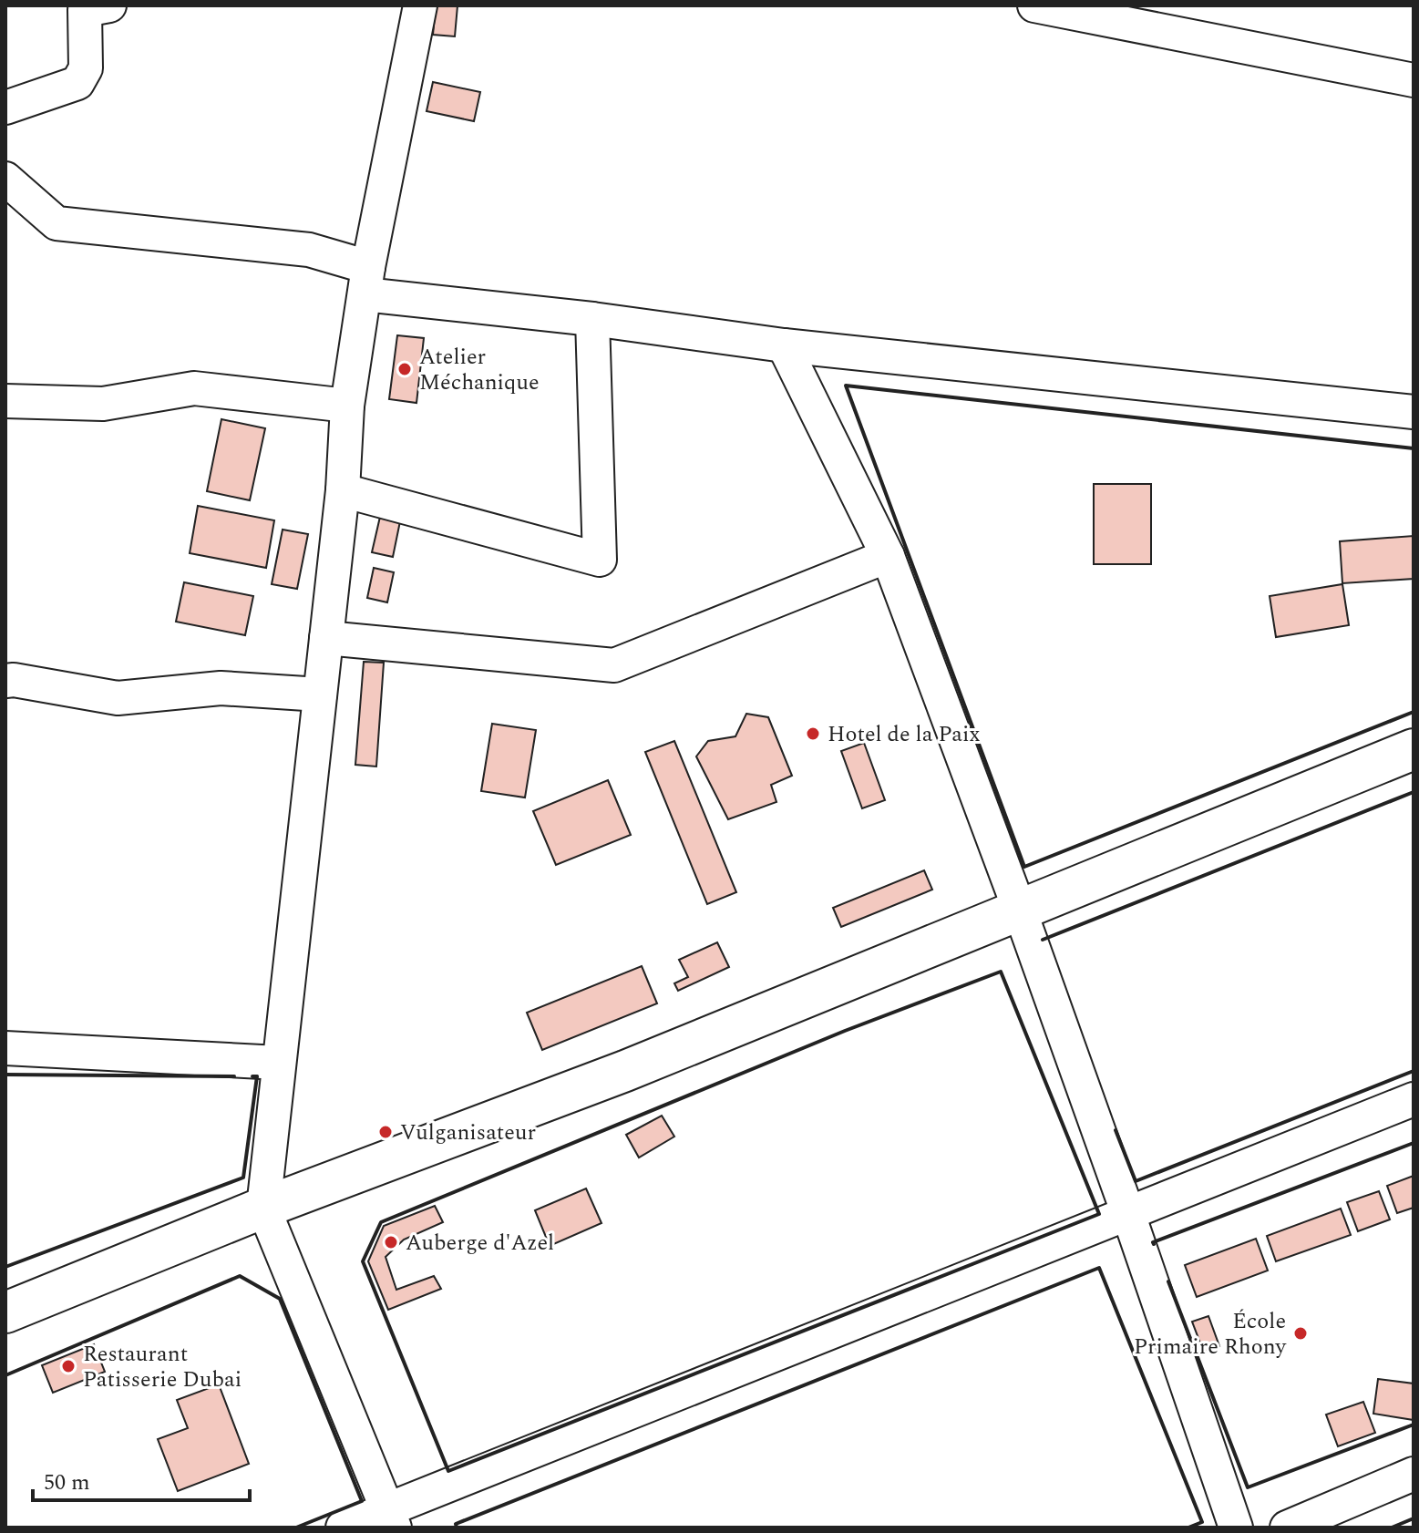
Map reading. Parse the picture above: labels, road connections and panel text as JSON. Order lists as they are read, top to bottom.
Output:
{
  "places": [
    "Atelier Méchanique",
    "Hotel de la Paix",
    "Vulganisateur",
    "Auberge d'Azel",
    "École Primaire Rhony",
    "Restaurant Patisserie Dubai"
  ],
  "scale_bar": "50 m"
}
